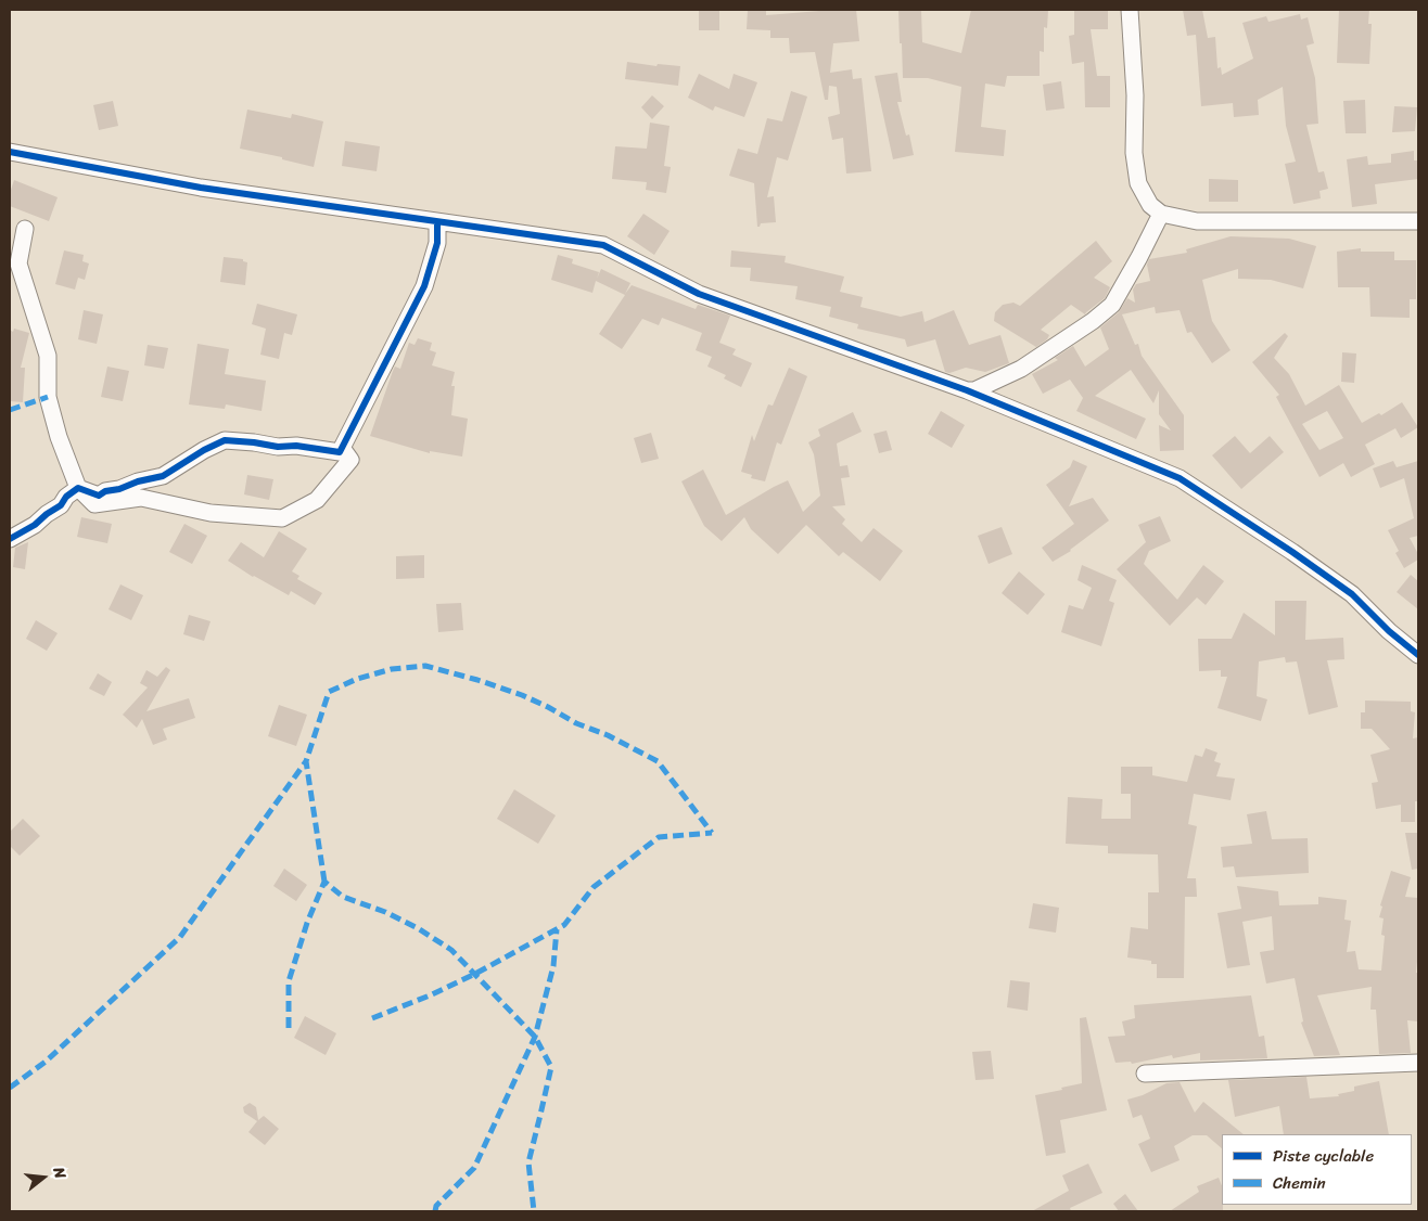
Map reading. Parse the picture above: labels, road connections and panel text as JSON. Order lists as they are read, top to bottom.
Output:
{
  "legend": ["Piste cyclable", "Chemin"],
  "north": "right"
}
